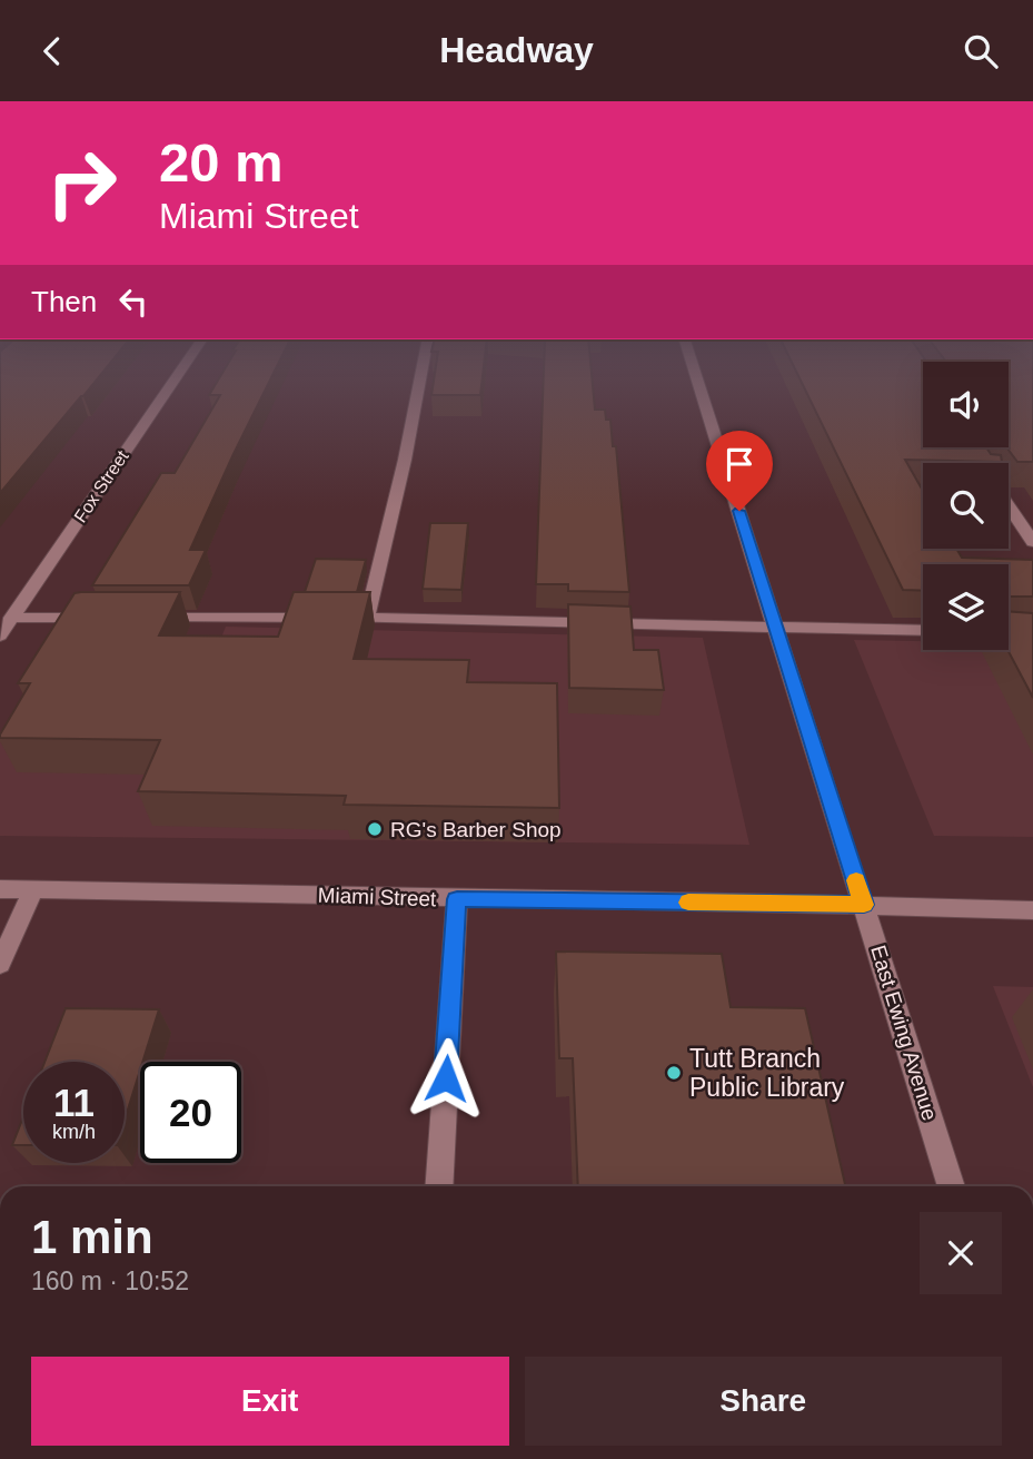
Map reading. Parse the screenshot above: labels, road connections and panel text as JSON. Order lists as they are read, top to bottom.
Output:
{
  "streets": {
    "street": ["Fox Street", "Miami Street", "East Ewing Avenue"]
  },
  "crossings": [
    ["Miami Street", "East Ewing Avenue"]
  ],
  "places": ["RG's Barber Shop", "Tutt Branch Public Library"],
  "page": {
    "header": "Headway",
    "turn": ["20 m", "Miami Street"],
    "then": "Then",
    "speed": "11 km/h",
    "limit": "20",
    "heading": ["1 min", "160 m · 10:52"],
    "buttons": ["Exit", "Share"]
  }
}
